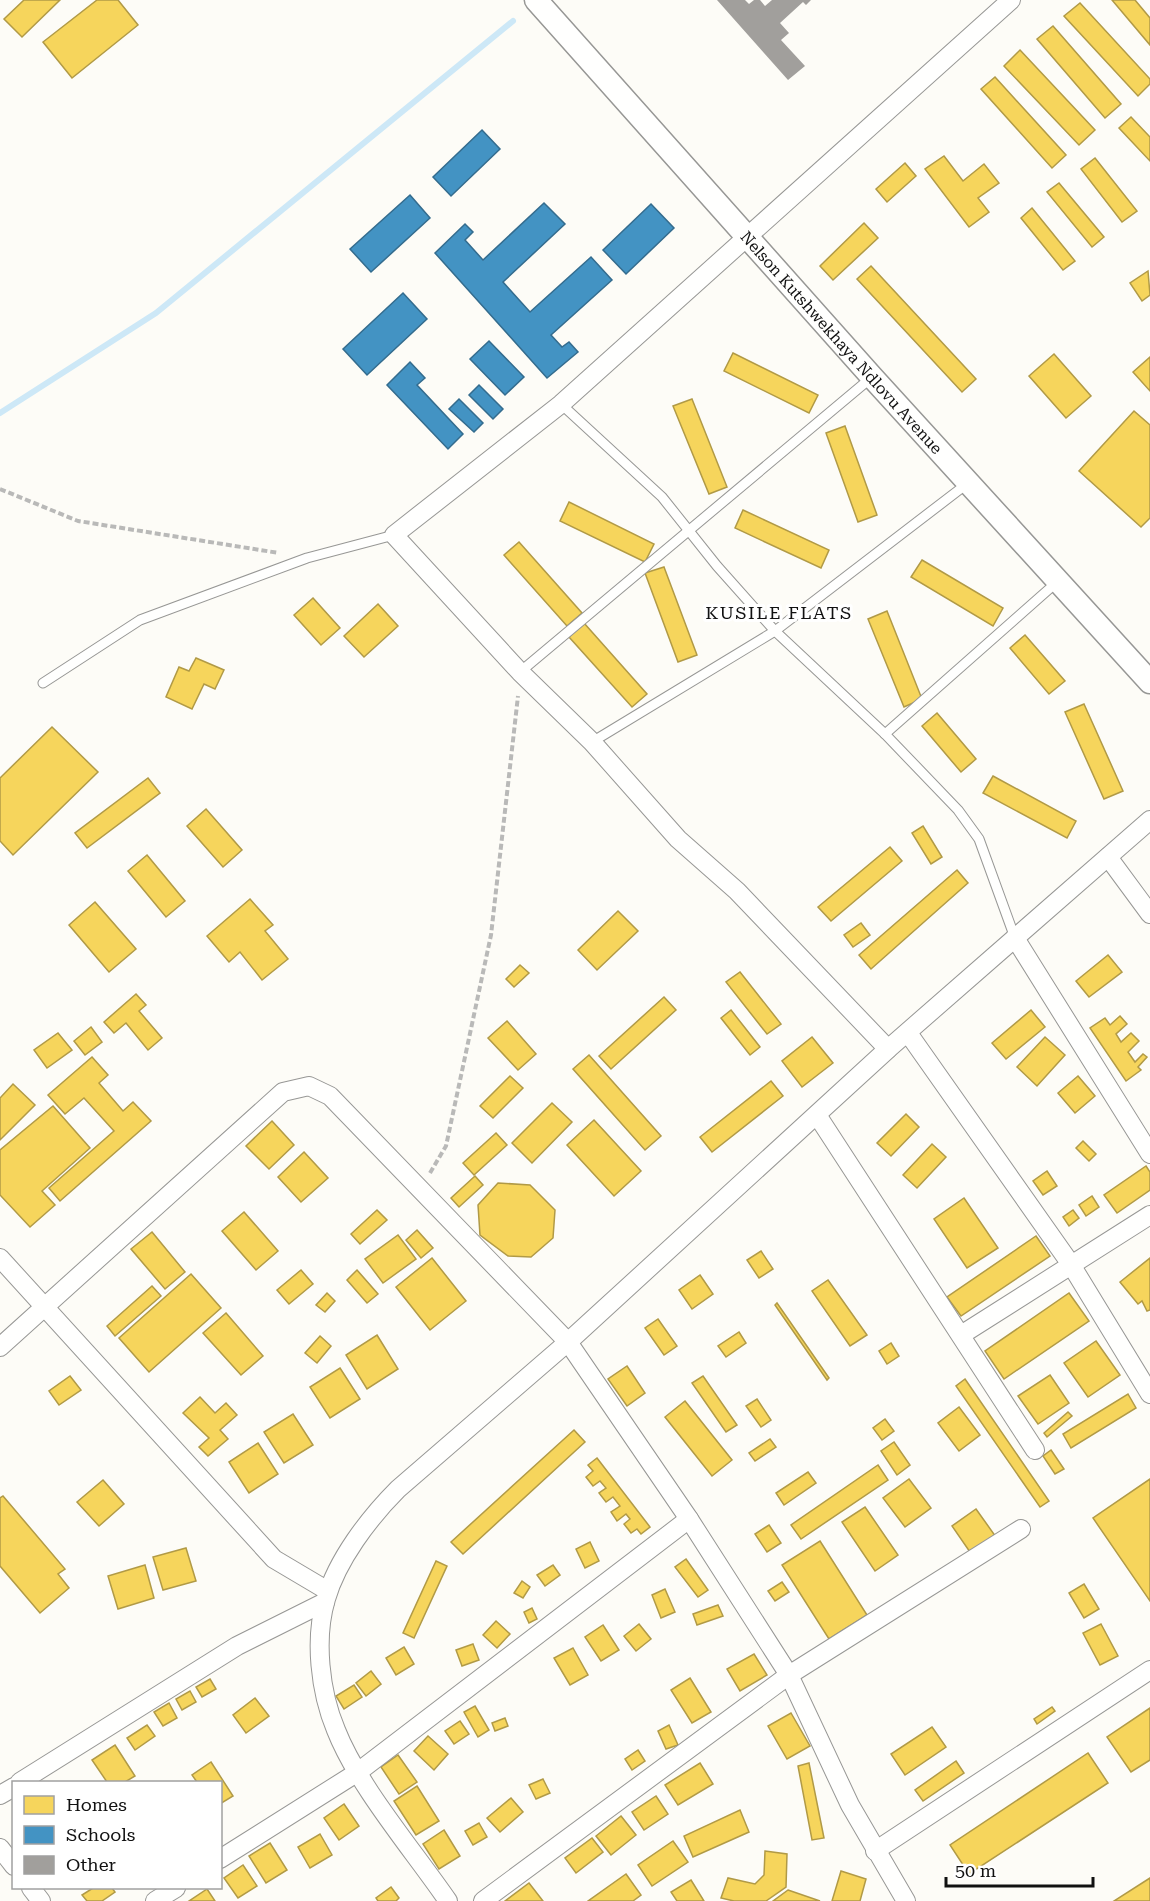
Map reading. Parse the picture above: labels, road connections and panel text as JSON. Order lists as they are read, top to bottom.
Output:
{
  "streets": {
    "street": ["Nelson Kutshwekhaya Ndlovu Avenue"]
  },
  "districts": ["KUSILE FLATS"],
  "legend": ["Homes", "Schools", "Other"],
  "scale_bar": "50 m"
}
